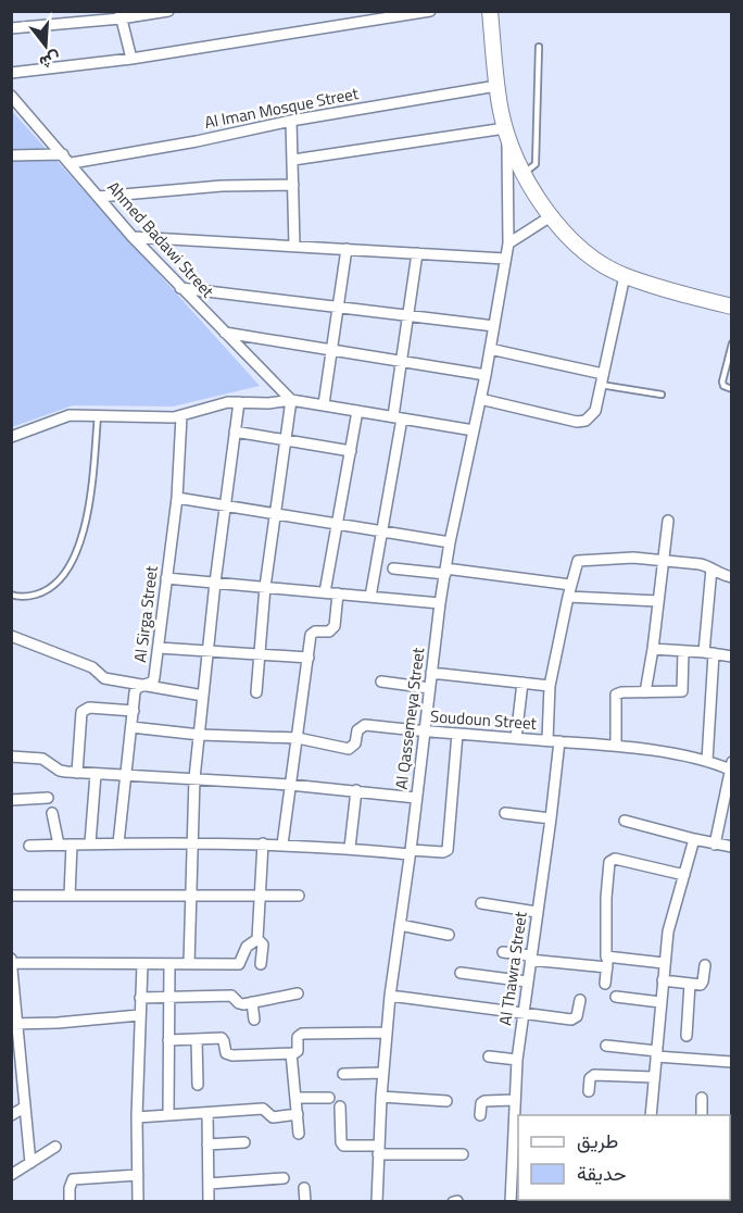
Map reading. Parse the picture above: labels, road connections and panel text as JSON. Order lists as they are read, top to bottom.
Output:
{
  "streets": {
    "street": [
      "Al Iman Mosque Street",
      "Ahmed Badawi Street",
      "Al Sirga Street",
      "Al Qassemeya Street",
      "Soudoun Street",
      "Al Thawra Street"
    ]
  },
  "crossings": [
    ["Al Iman Mosque Street", "Ahmed Badawi Street"],
    ["Al Sirga Street", "Soudoun Street"],
    ["Al Qassemeya Street", "Soudoun Street"],
    ["Soudoun Street", "Al Thawra Street"]
  ],
  "legend": ["طريق", "حديقة"],
  "north": "bottom"
}
